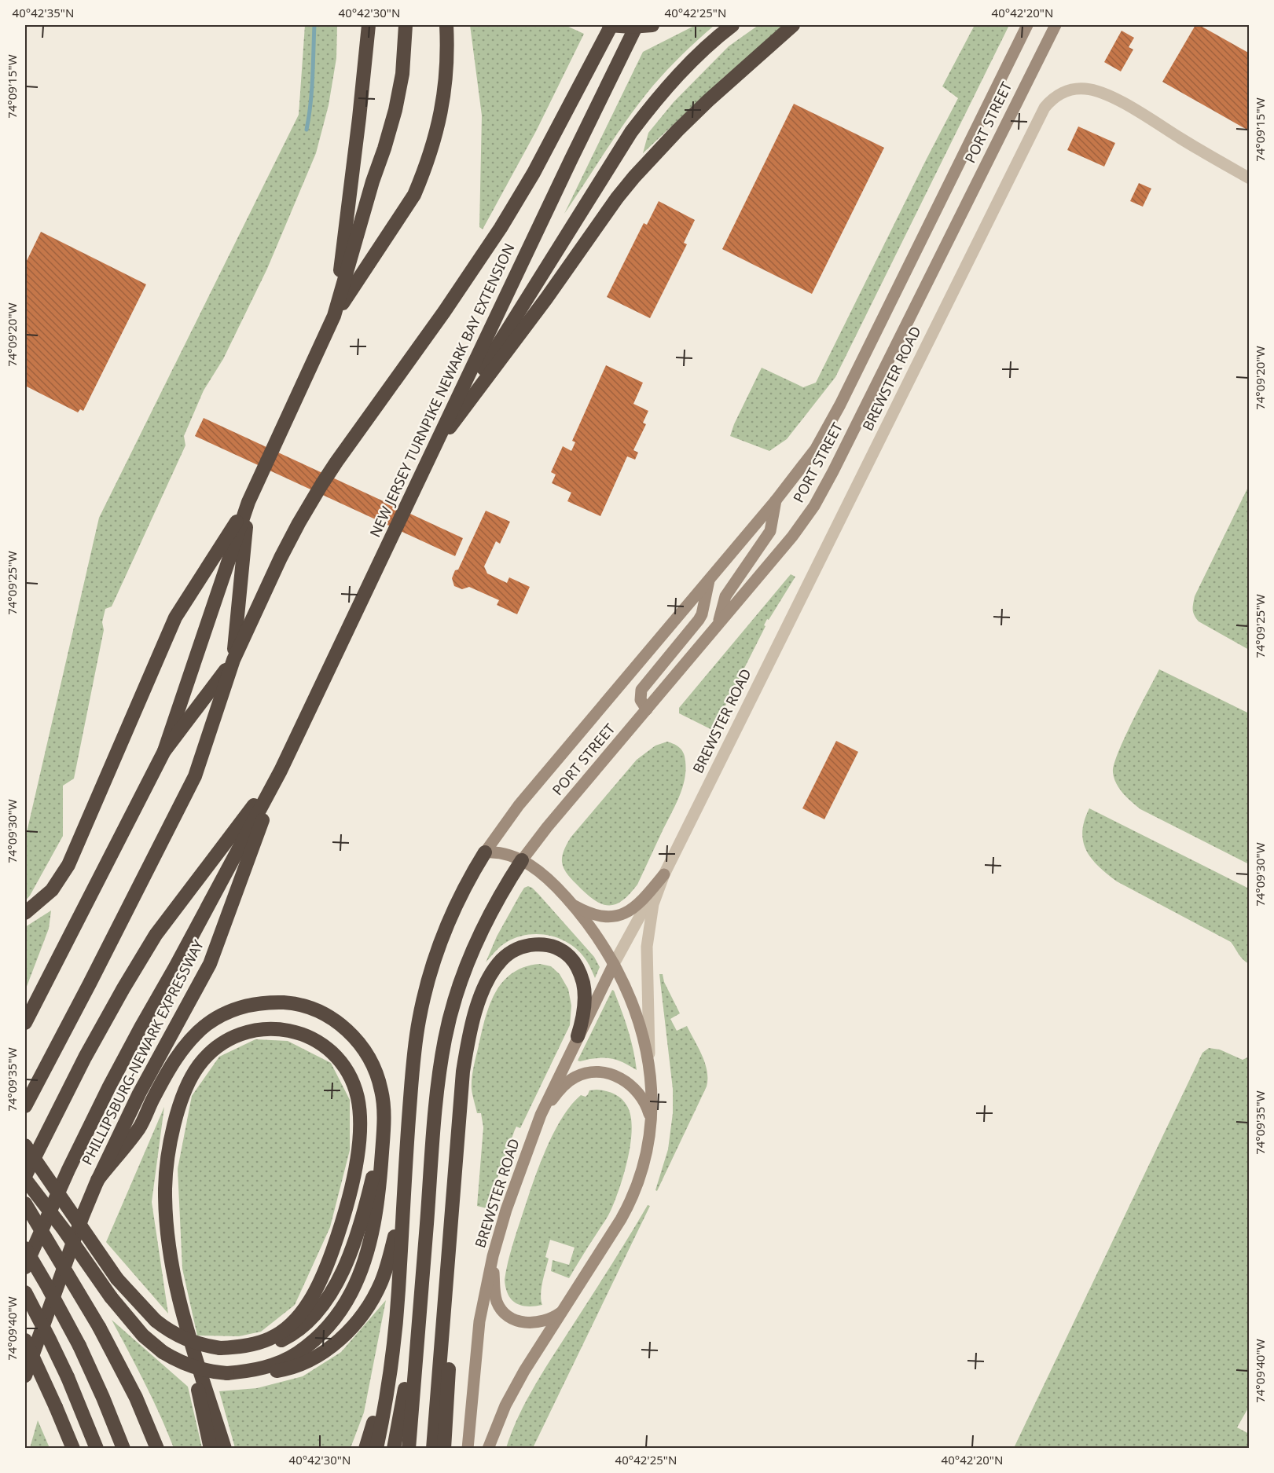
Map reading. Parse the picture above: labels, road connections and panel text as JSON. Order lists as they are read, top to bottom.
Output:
{
  "streets": {
    "highway": ["NEW JERSEY TURNPIKE NEWARK BAY EXTENSION", "PHILLIPSBURG-NEWARK EXPRESSWAY"],
    "main road": ["PORT STREET", "BREWSTER ROAD"]
  },
  "crossings": [
    ["PORT STREET", "BREWSTER ROAD"],
    ["NEW JERSEY TURNPIKE NEWARK BAY EXTENSION", "PHILLIPSBURG-NEWARK EXPRESSWAY"]
  ],
  "coordinates": [
    "40°42'35\"N",
    "40°42'30\"N",
    "40°42'25\"N",
    "40°42'20\"N",
    "74°09'15\"W",
    "74°09'20\"W",
    "74°09'25\"W",
    "74°09'30\"W",
    "74°09'35\"W",
    "74°09'40\"W"
  ]
}
